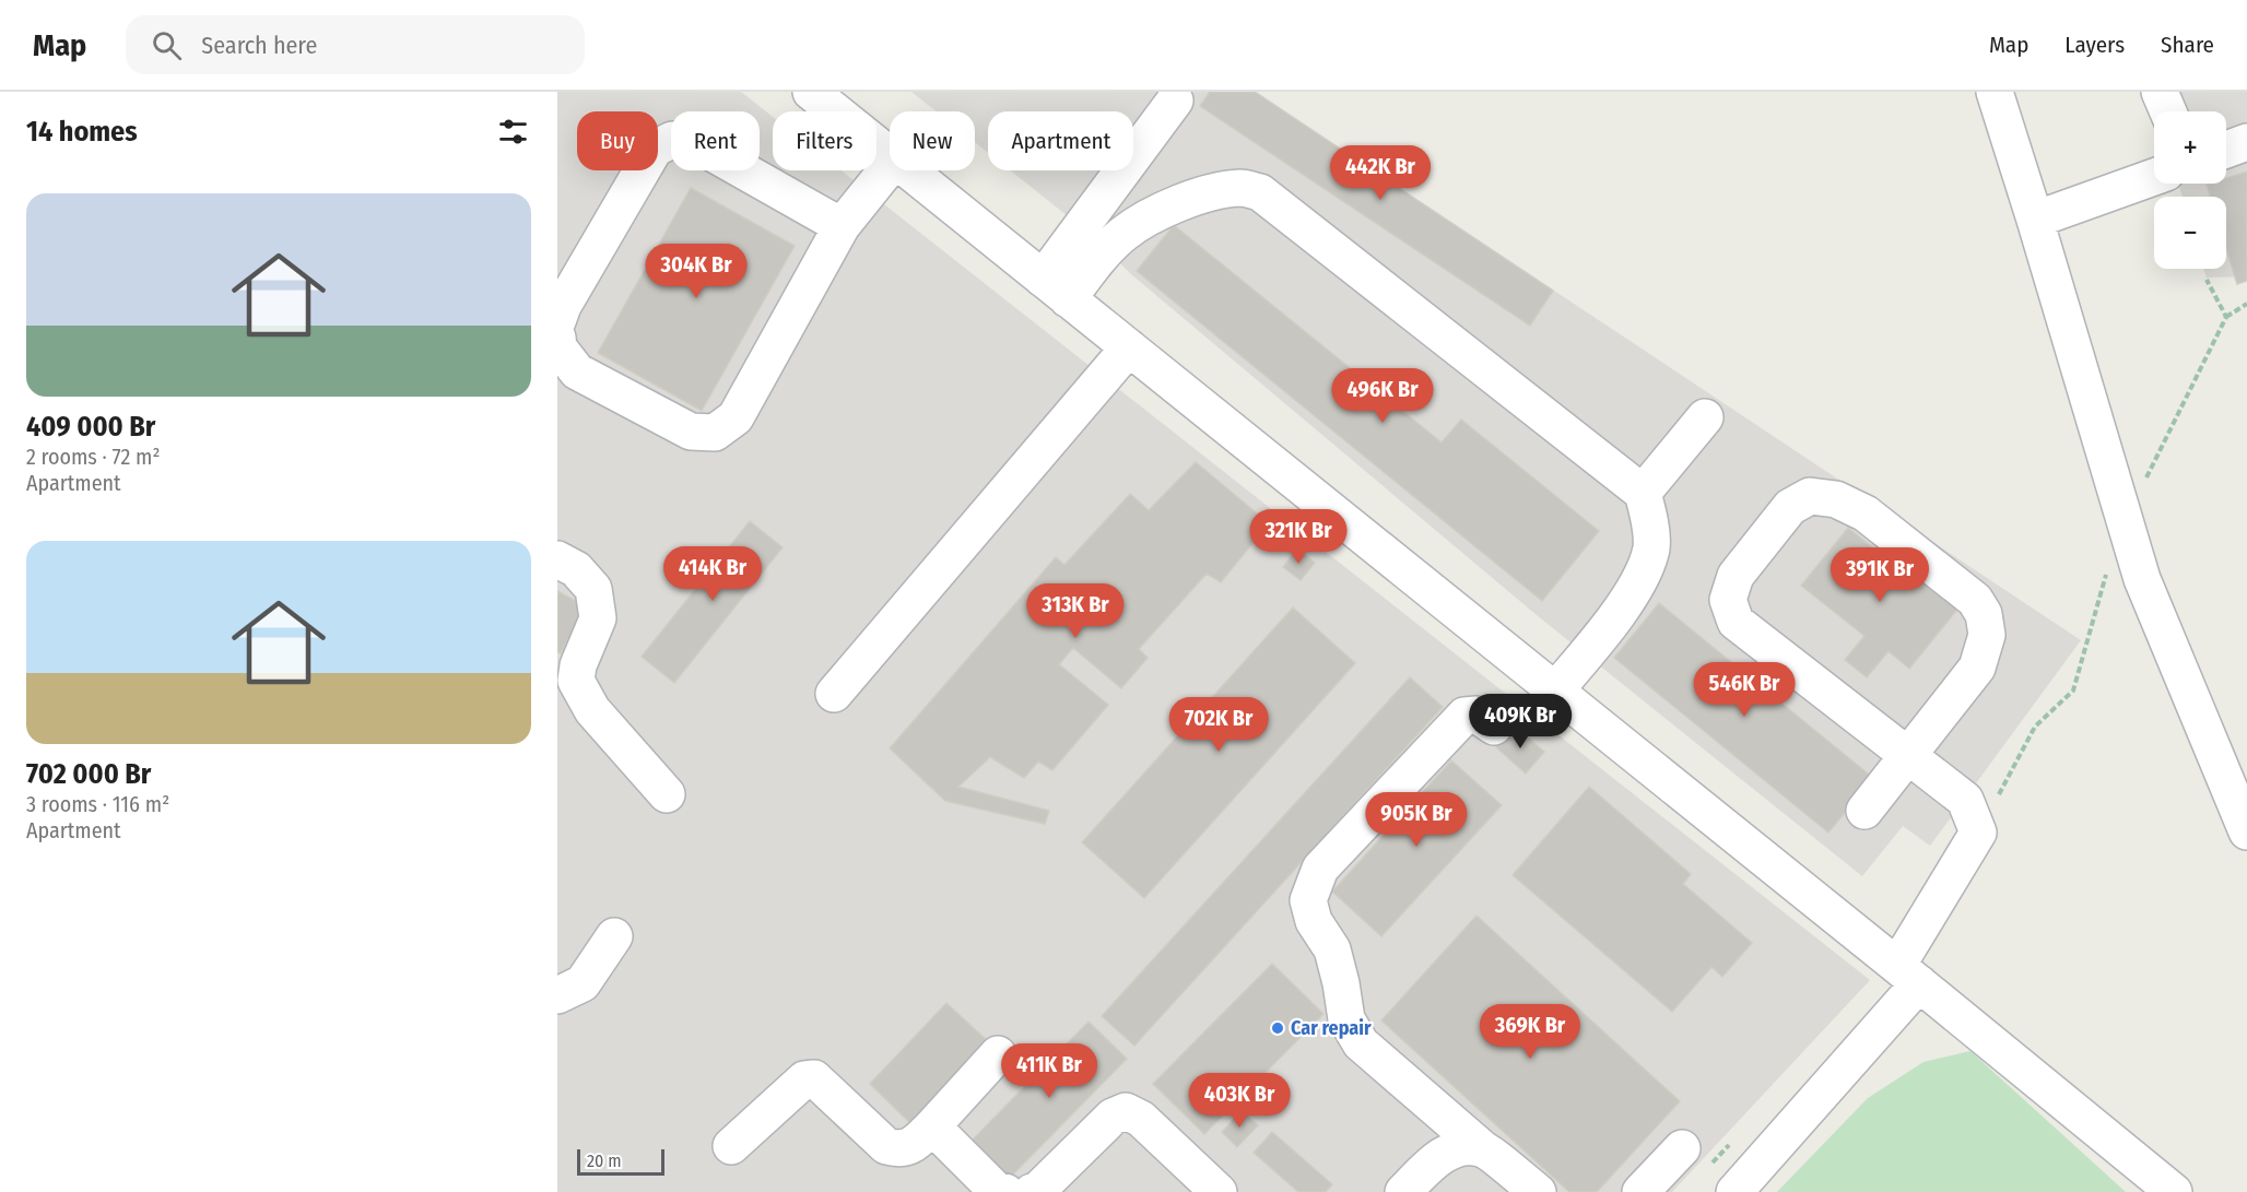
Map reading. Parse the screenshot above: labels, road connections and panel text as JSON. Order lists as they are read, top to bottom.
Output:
{
  "places": ["Car repair"],
  "scale_bar": "20 m",
  "page": {
    "header": "Map",
    "search": "Search here",
    "nav": ["Map", "Layers", "Share"],
    "heading": "14 homes",
    "map_buttons": ["+", "−"],
    "chip": [
      "Buy",
      "Rent",
      "Filters",
      "New",
      "Apartment"
    ],
    "price": [
      "442K Br",
      "304K Br",
      "496K Br",
      "321K Br",
      "414K Br",
      "391K Br",
      "313K Br",
      "546K Br",
      "409K Br",
      "702K Br",
      "905K Br",
      "369K Br",
      "411K Br",
      "403K Br"
    ],
    "list": [
      {
        "name": "409 000 Br",
        "note": "2 rooms · 72 m² · Apartment"
      },
      {
        "name": "702 000 Br",
        "note": "3 rooms · 116 m² · Apartment"
      }
    ],
    "scale": "20 m"
  }
}
